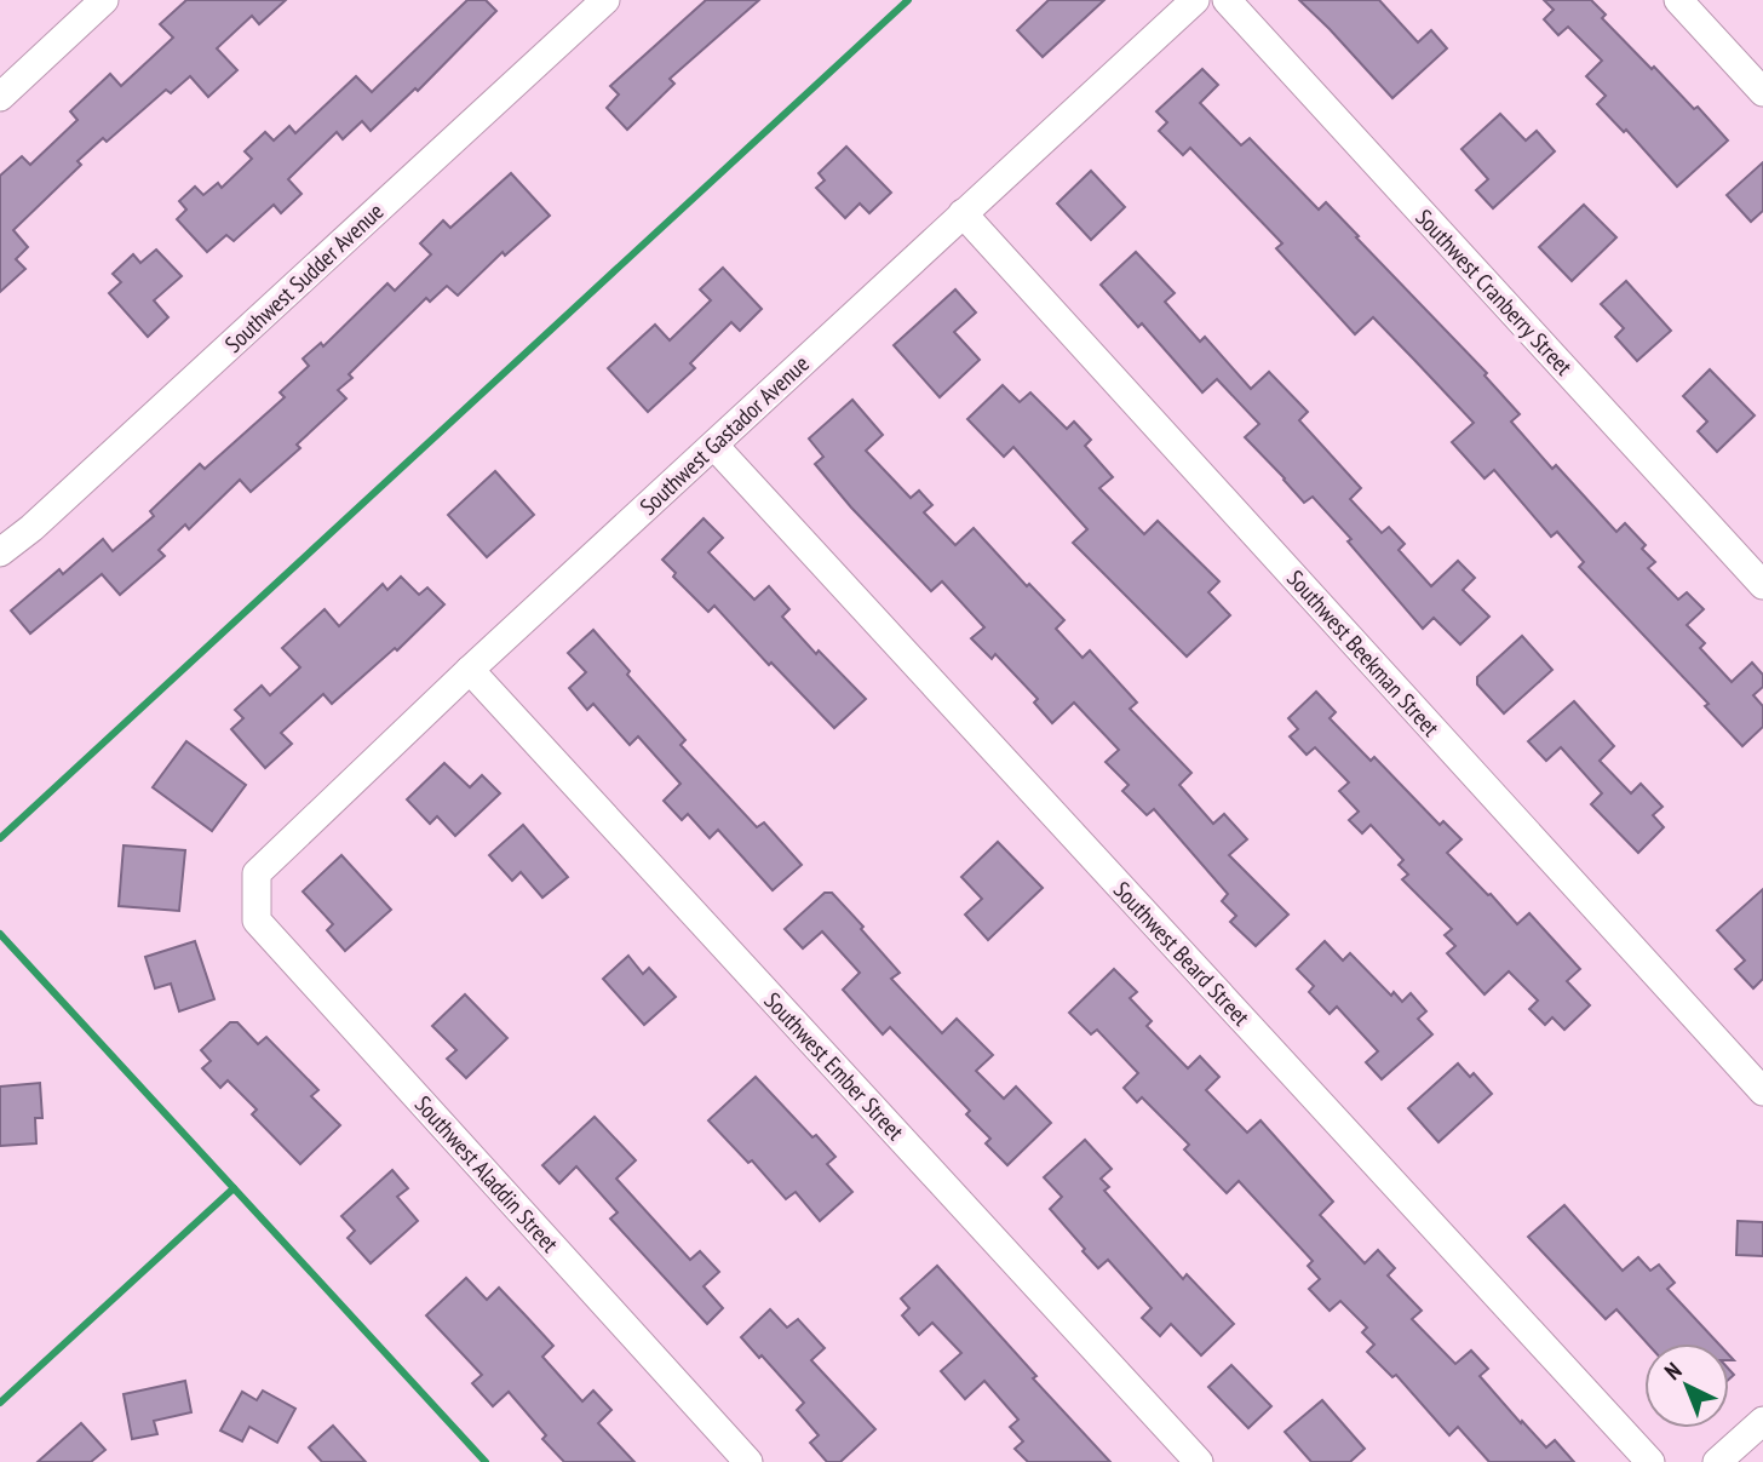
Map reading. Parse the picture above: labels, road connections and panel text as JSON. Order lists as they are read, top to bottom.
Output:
{
  "streets": {
    "street": [
      "Southwest Sudder Avenue",
      "Southwest Cranberry Street",
      "Southwest Gastador Avenue",
      "Southwest Beekman Street",
      "Southwest Beard Street",
      "Southwest Ember Street",
      "Southwest Aladdin Street"
    ]
  },
  "crossings": [
    ["Southwest Gastador Avenue", "Southwest Beekman Street"],
    ["Southwest Gastador Avenue", "Southwest Beard Street"],
    ["Southwest Gastador Avenue", "Southwest Ember Street"],
    ["Southwest Gastador Avenue", "Southwest Aladdin Street"]
  ],
  "north": "top left"
}
